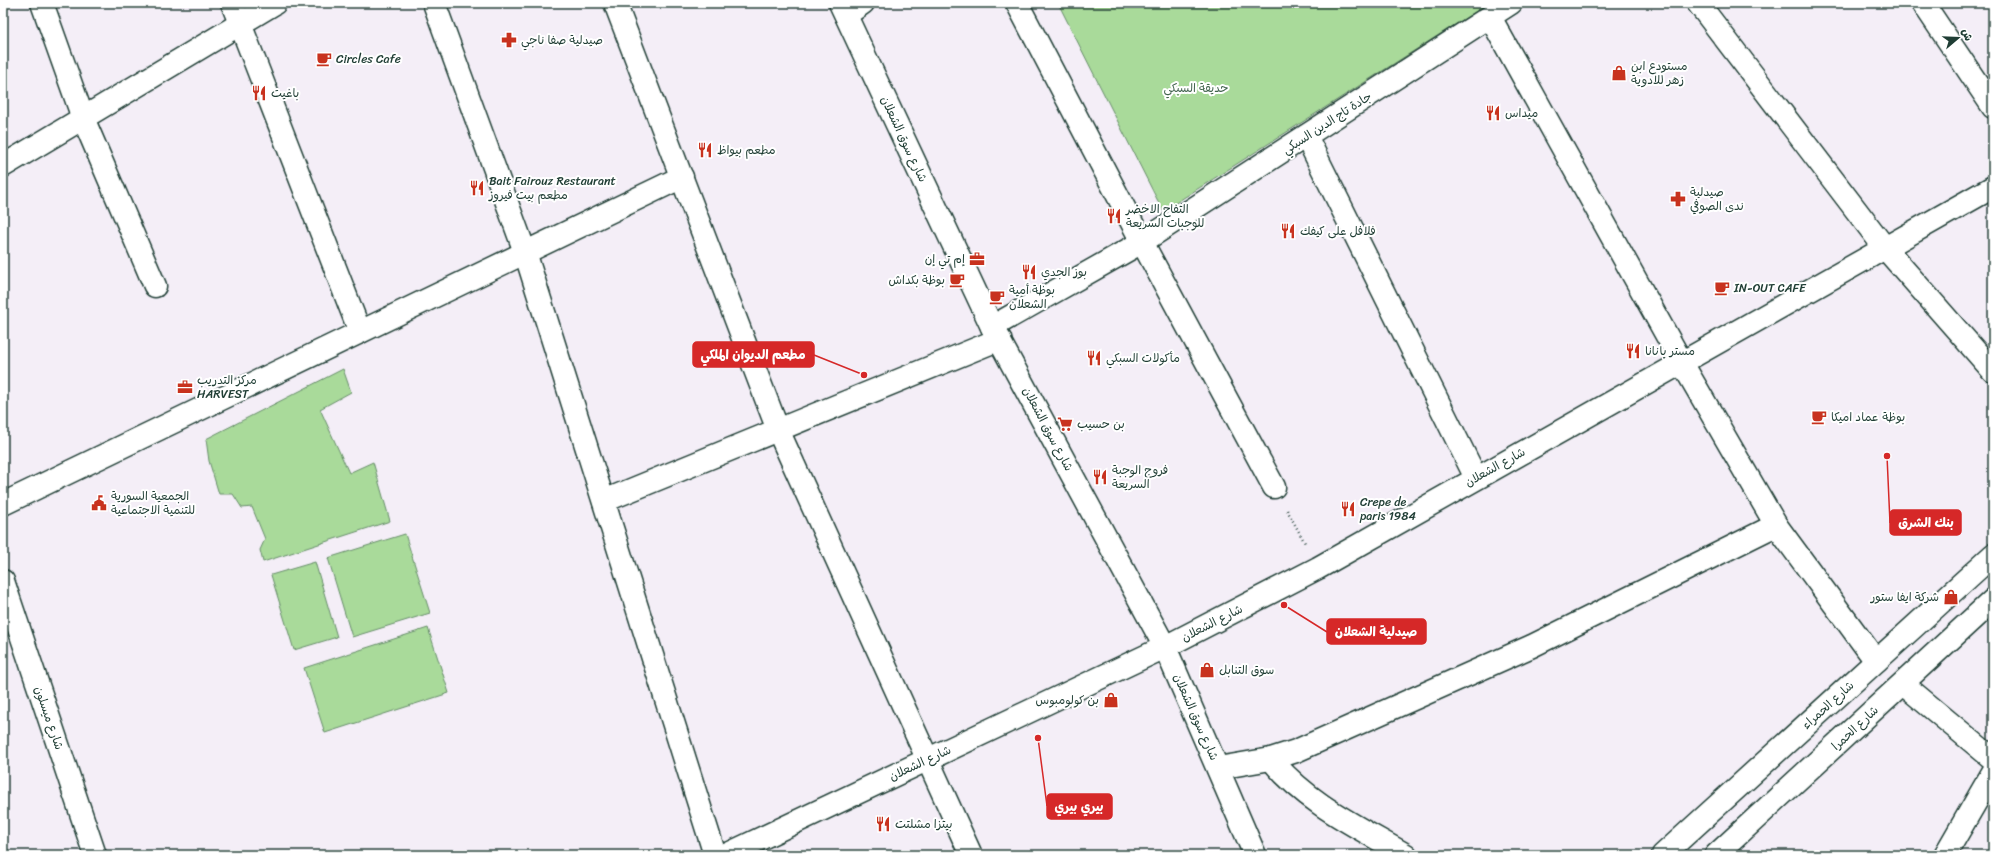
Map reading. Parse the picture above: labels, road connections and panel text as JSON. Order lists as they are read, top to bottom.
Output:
{
  "streets": {
    "street": [
      "جادة تاج الدين السبكي",
      "شارع سوق الشعلان",
      "شارع الشعلان",
      "شارع الحمراء",
      "شارع ميسلون",
      "شارع الحمرا"
    ]
  },
  "crossings": [
    ["جادة تاج الدين السبكي", "شارع سوق الشعلان"],
    ["شارع سوق الشعلان", "شارع الشعلان"]
  ],
  "parks": ["حديقة السبكي"],
  "places": {
    "pharmacy": ["صيدلية صفا ناجي", "صيدلية ندى الصوفي"],
    "cafe": [
      "Circles Cafe",
      "بوظة بكداش",
      "IN-OUT CAFE",
      "بوظة أمية الشعلان",
      "بوظة عماد اميكا"
    ],
    "shop": [
      "مستودع ابن زهر للادوية",
      "شركة ايفا ستور",
      "سوق التنابل",
      "بن كولومبوس"
    ],
    "restaurant": [
      "باغيت",
      "ميداس",
      "مطعم بيواظ",
      "Bait Fairouz Restaurant مطعم بيت فيروز",
      "التفاح الاخضر للوجبات السريعة",
      "فلافل على كيفك",
      "بوز الجدي",
      "مستر بانانا",
      "مأكولات السبكي",
      "فروج الوجبة السريعة",
      "Crepe de paris 1984",
      "بيتزا مشلتت"
    ],
    "office": ["إم تي إن", "مركز التدريب HARVEST"],
    "other": [
      "مطعم الديوان الملكي",
      "بنك الشرق",
      "صيدلية الشعلان",
      "بيري بيري"
    ],
    "supermarket": ["بن حسيب"],
    "public building": ["الجمعية السورية للتنمية الاجتماعية"]
  },
  "north": "right"
}
